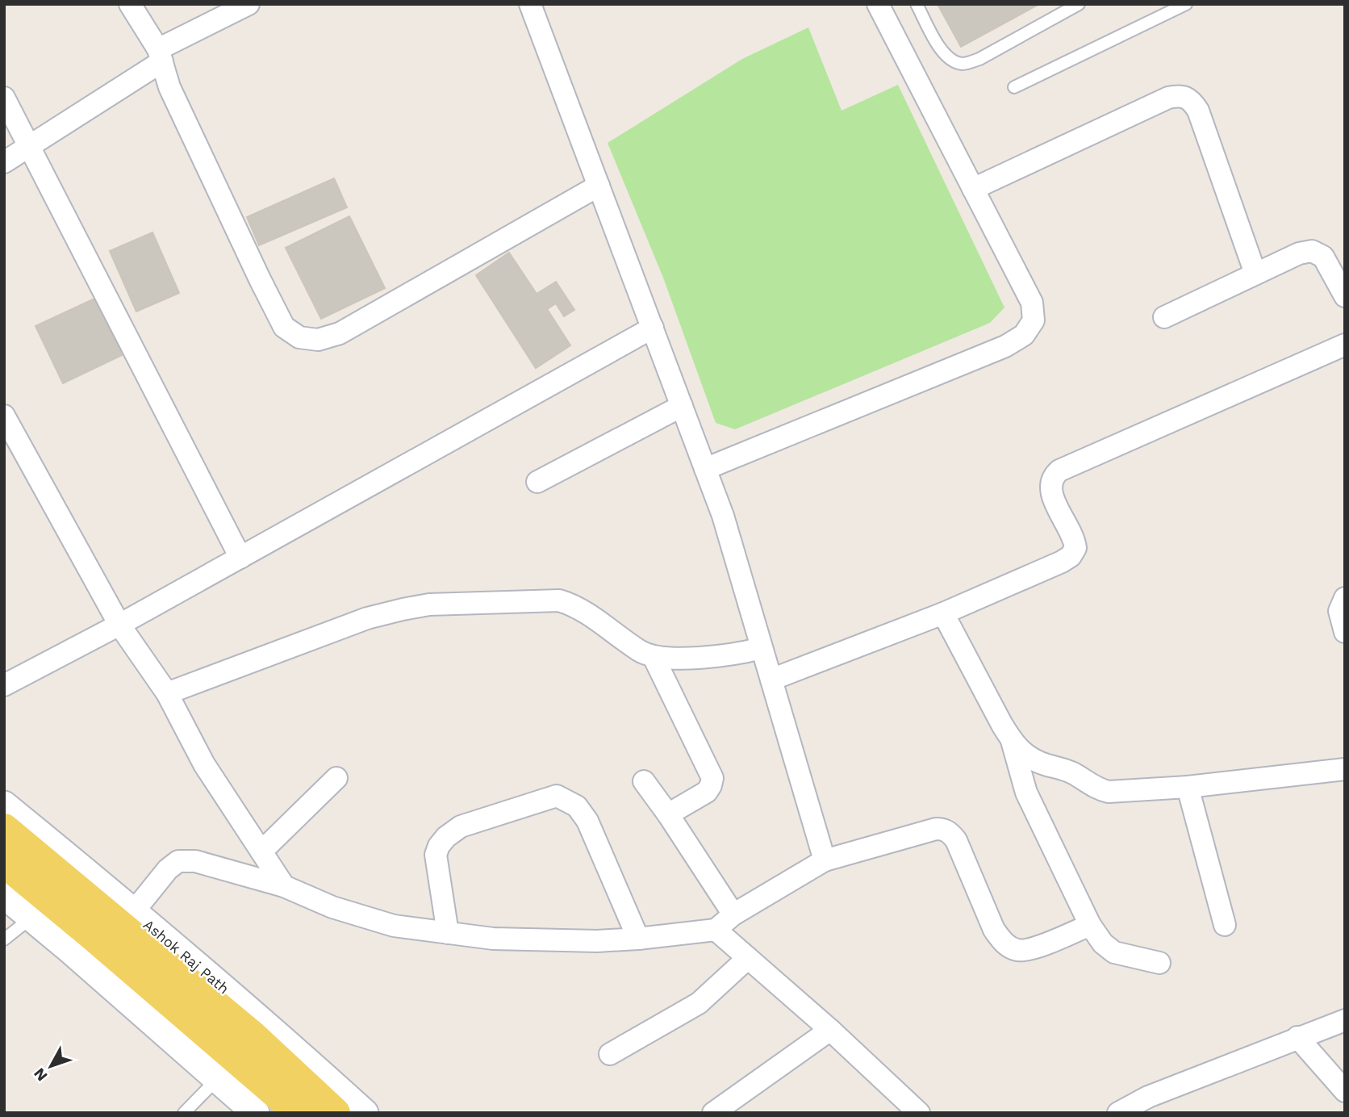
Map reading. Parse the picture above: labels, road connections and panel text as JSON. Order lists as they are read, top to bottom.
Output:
{
  "streets": {
    "main road": ["Ashok Raj Path"]
  },
  "north": "bottom left"
}
